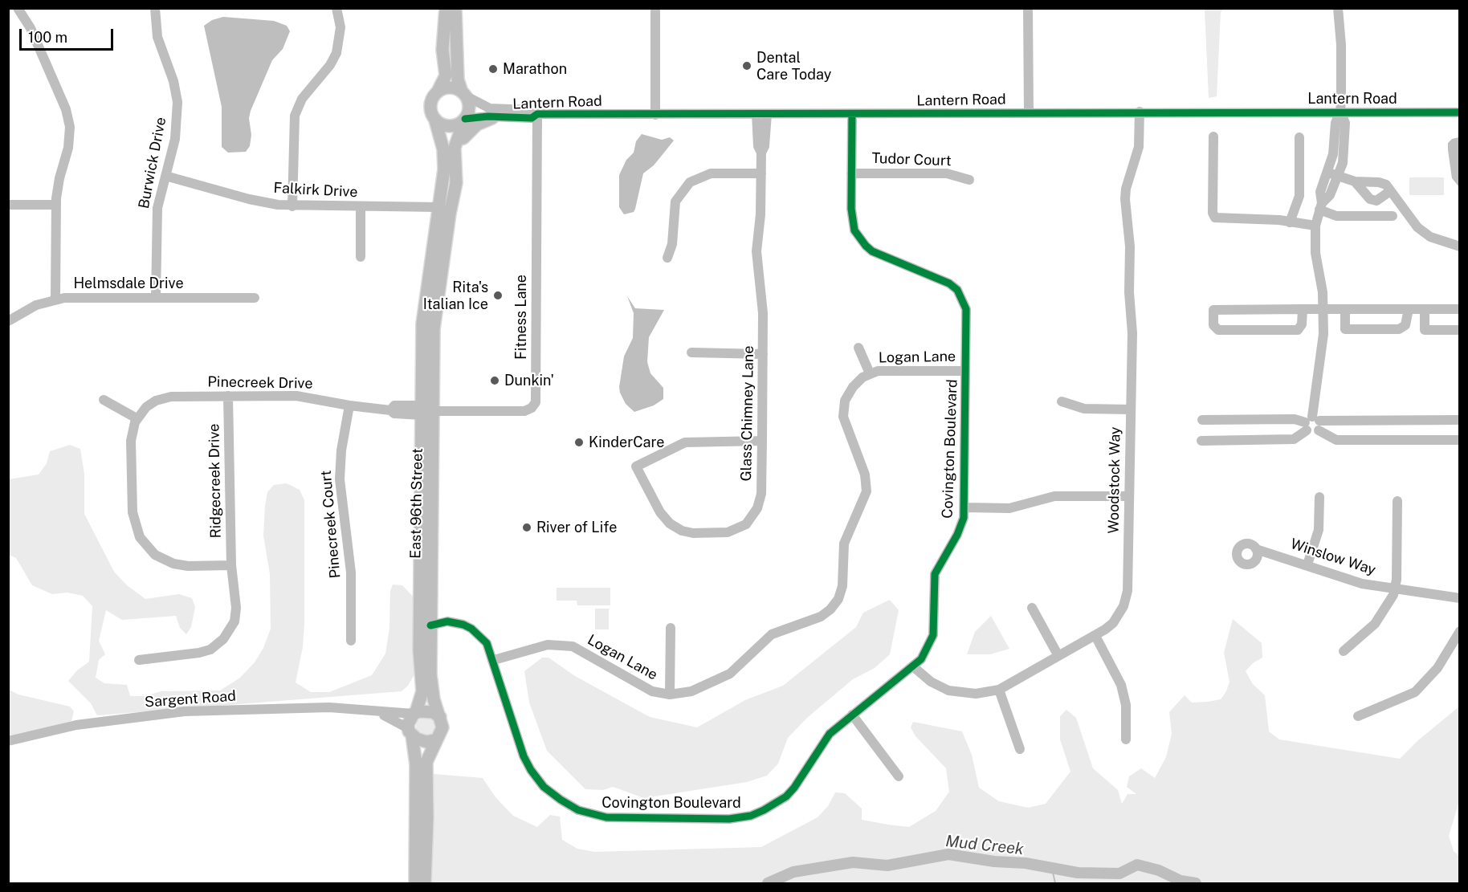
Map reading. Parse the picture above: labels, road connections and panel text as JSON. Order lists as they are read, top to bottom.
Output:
{
  "streets": {
    "main road": ["East 96th Street"],
    "street": [
      "Lantern Road",
      "Tudor Court",
      "Burwick Drive",
      "Falkirk Drive",
      "Helmsdale Drive",
      "Fitness Lane",
      "Logan Lane",
      "Pinecreek Drive",
      "Glass Chimney Lane",
      "Covington Boulevard",
      "Woodstock Way",
      "Ridgecreek Drive",
      "Pinecreek Court",
      "Winslow Way",
      "Sargent Road"
    ]
  },
  "crossings": [
    ["Lantern Road", "Fitness Lane"],
    ["Lantern Road", "Glass Chimney Lane"],
    ["Lantern Road", "Covington Boulevard"],
    ["Lantern Road", "Woodstock Way"],
    ["Lantern Road", "East 96th Street"],
    ["Tudor Court", "Covington Boulevard"],
    ["Burwick Drive", "Falkirk Drive"],
    ["Burwick Drive", "Helmsdale Drive"],
    ["Falkirk Drive", "East 96th Street"],
    ["Fitness Lane", "Pinecreek Drive"],
    ["Fitness Lane", "East 96th Street"],
    ["Logan Lane", "Covington Boulevard"],
    ["Pinecreek Drive", "Ridgecreek Drive"],
    ["Pinecreek Drive", "East 96th Street"],
    ["Pinecreek Drive", "Pinecreek Court"],
    ["Covington Boulevard", "Woodstock Way"],
    ["Covington Boulevard", "East 96th Street"],
    ["East 96th Street", "Sargent Road"]
  ],
  "water": ["Mud Creek"],
  "places": [
    "Dental Care Today",
    "Marathon",
    "Rita's Italian Ice",
    "Dunkin'",
    "KinderCare",
    "River of Life"
  ],
  "scale_bar": "100 m"
}
